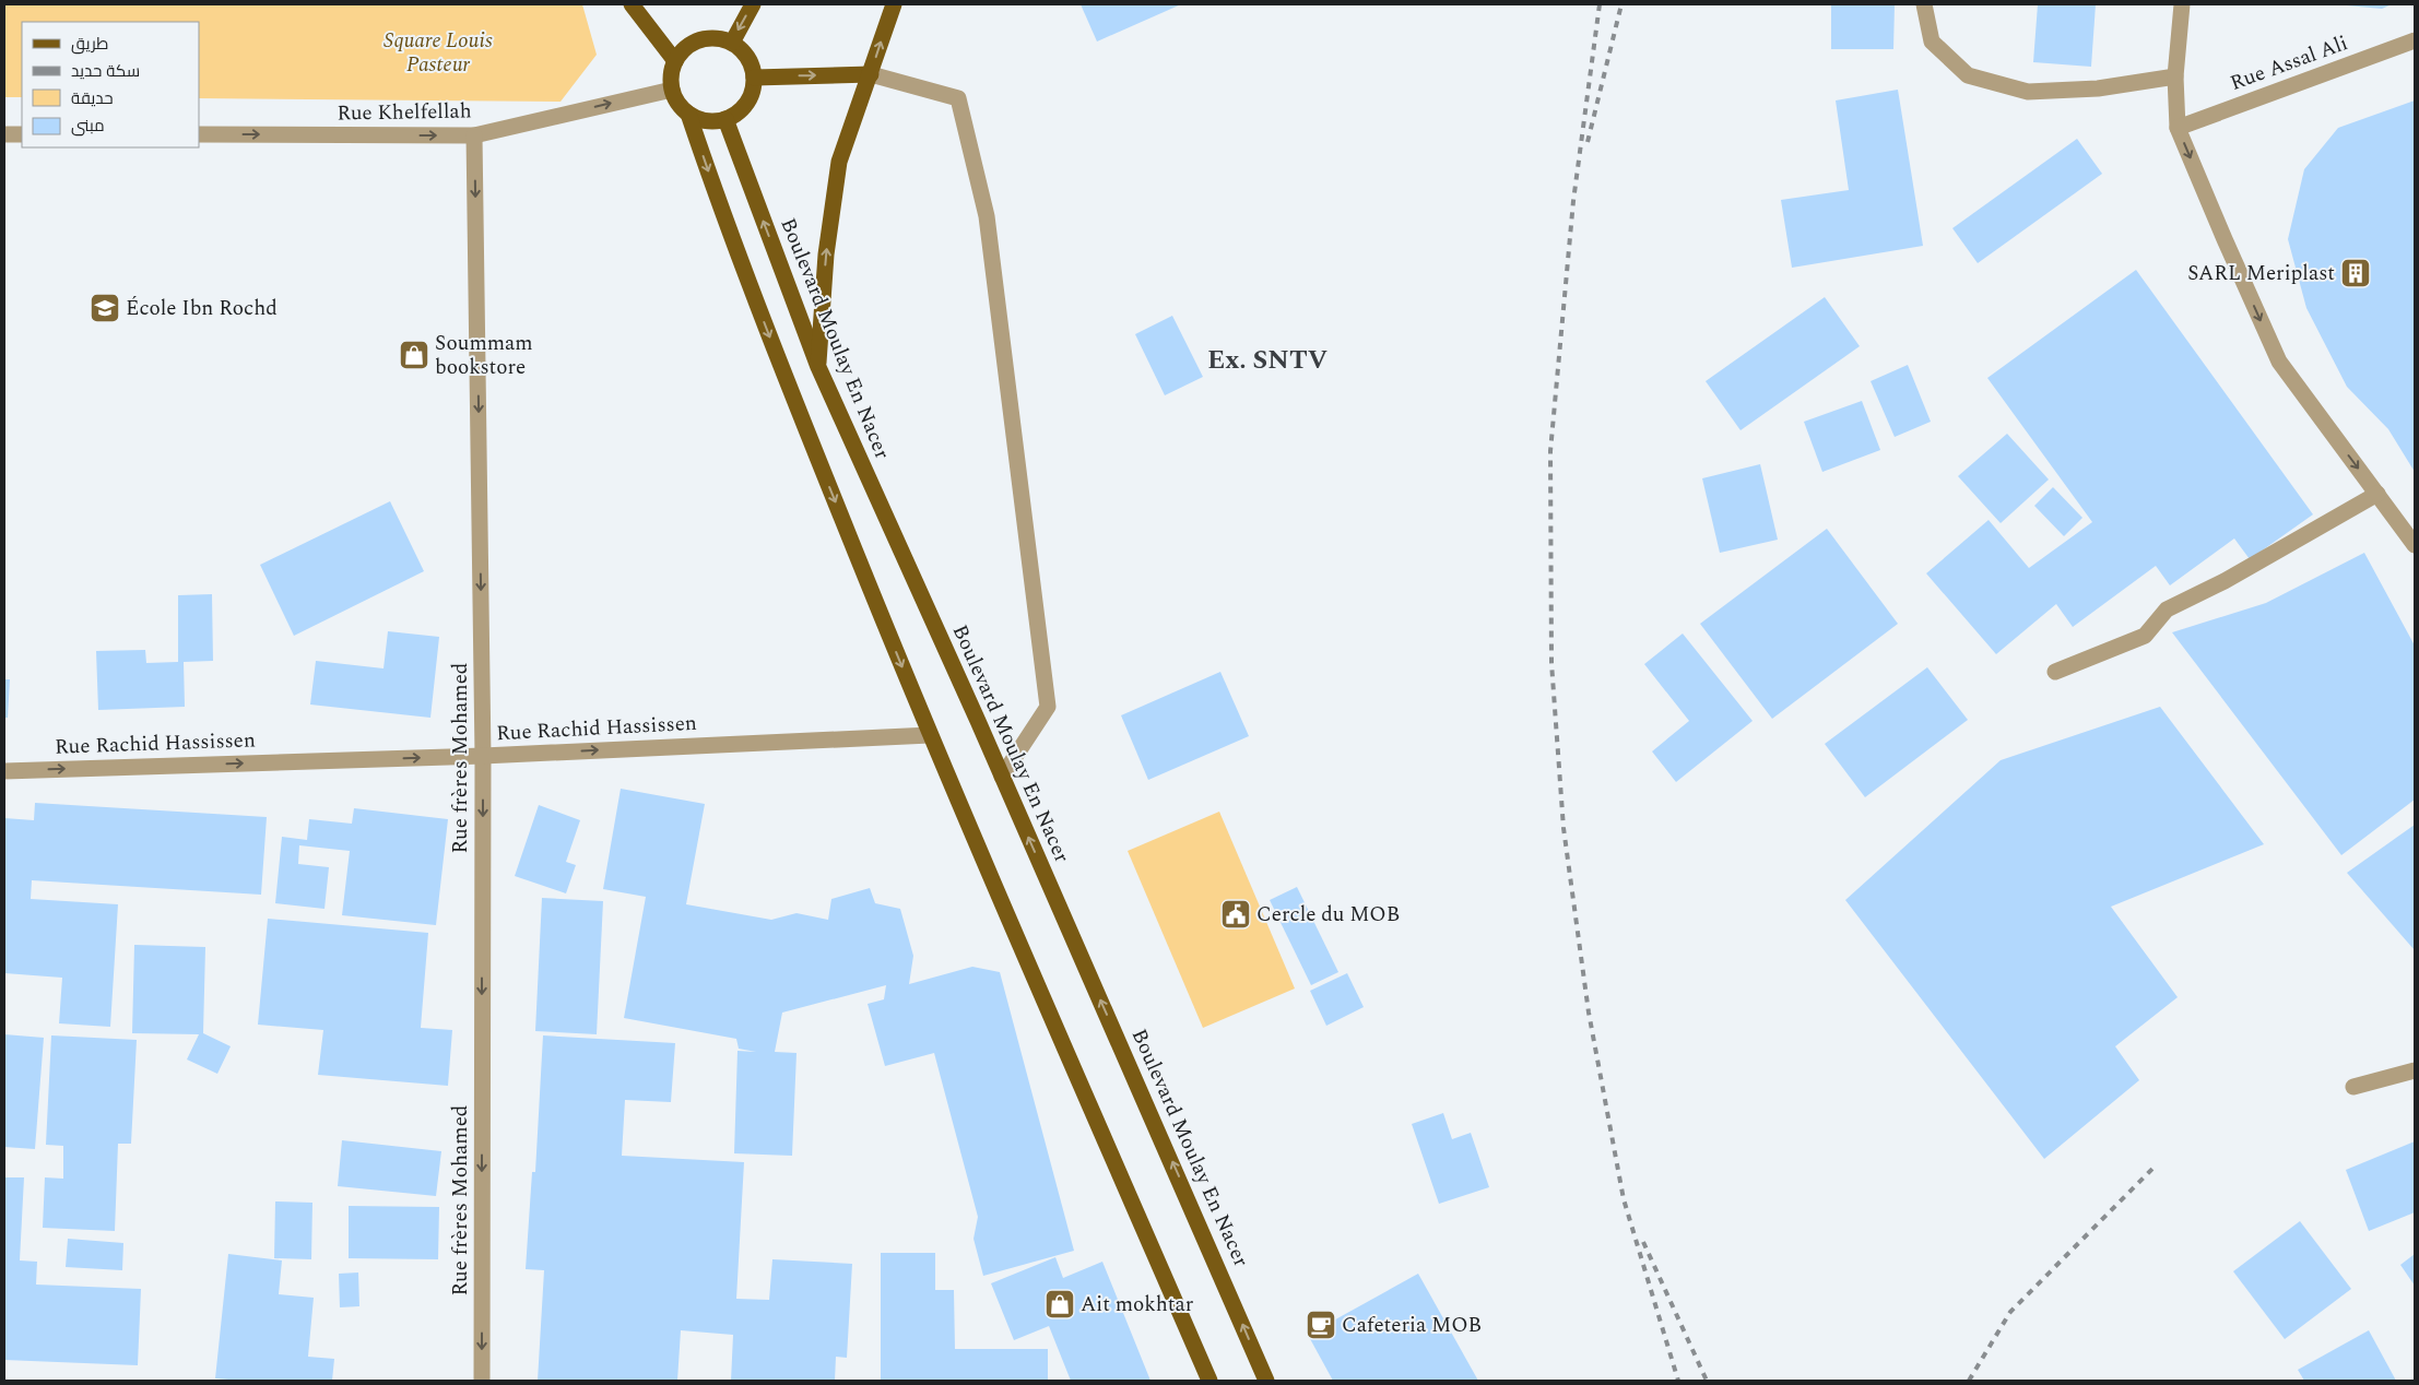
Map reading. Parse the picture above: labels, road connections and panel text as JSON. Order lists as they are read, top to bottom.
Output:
{
  "streets": {
    "main road": ["Boulevard Moulay En Nacer"],
    "street": [
      "Rue Assal Ali",
      "Rue Khelfellah",
      "Rue Rachid Hassissen",
      "Rue frères Mohamed"
    ]
  },
  "crossings": [
    ["Rue Khelfellah", "Boulevard Moulay En Nacer"],
    ["Rue Khelfellah", "Rue frères Mohamed"],
    ["Rue Rachid Hassissen", "Rue frères Mohamed"]
  ],
  "one_way": ["Rue Khelfellah", "Rue Rachid Hassissen", "Rue frères Mohamed"],
  "districts": ["Ex. SNTV"],
  "parks": ["Square Louis Pasteur"],
  "places": {
    "building": ["SARL Meriplast"],
    "school or university": ["École Ibn Rochd"],
    "shop": ["Soummam bookstore", "Ait mokhtar"],
    "public building": ["Cercle du MOB"],
    "cafe": ["Cafeteria MOB"]
  },
  "legend": [
    "طريق",
    "سكة حديد",
    "حديقة",
    "مبنى"
  ]
}
